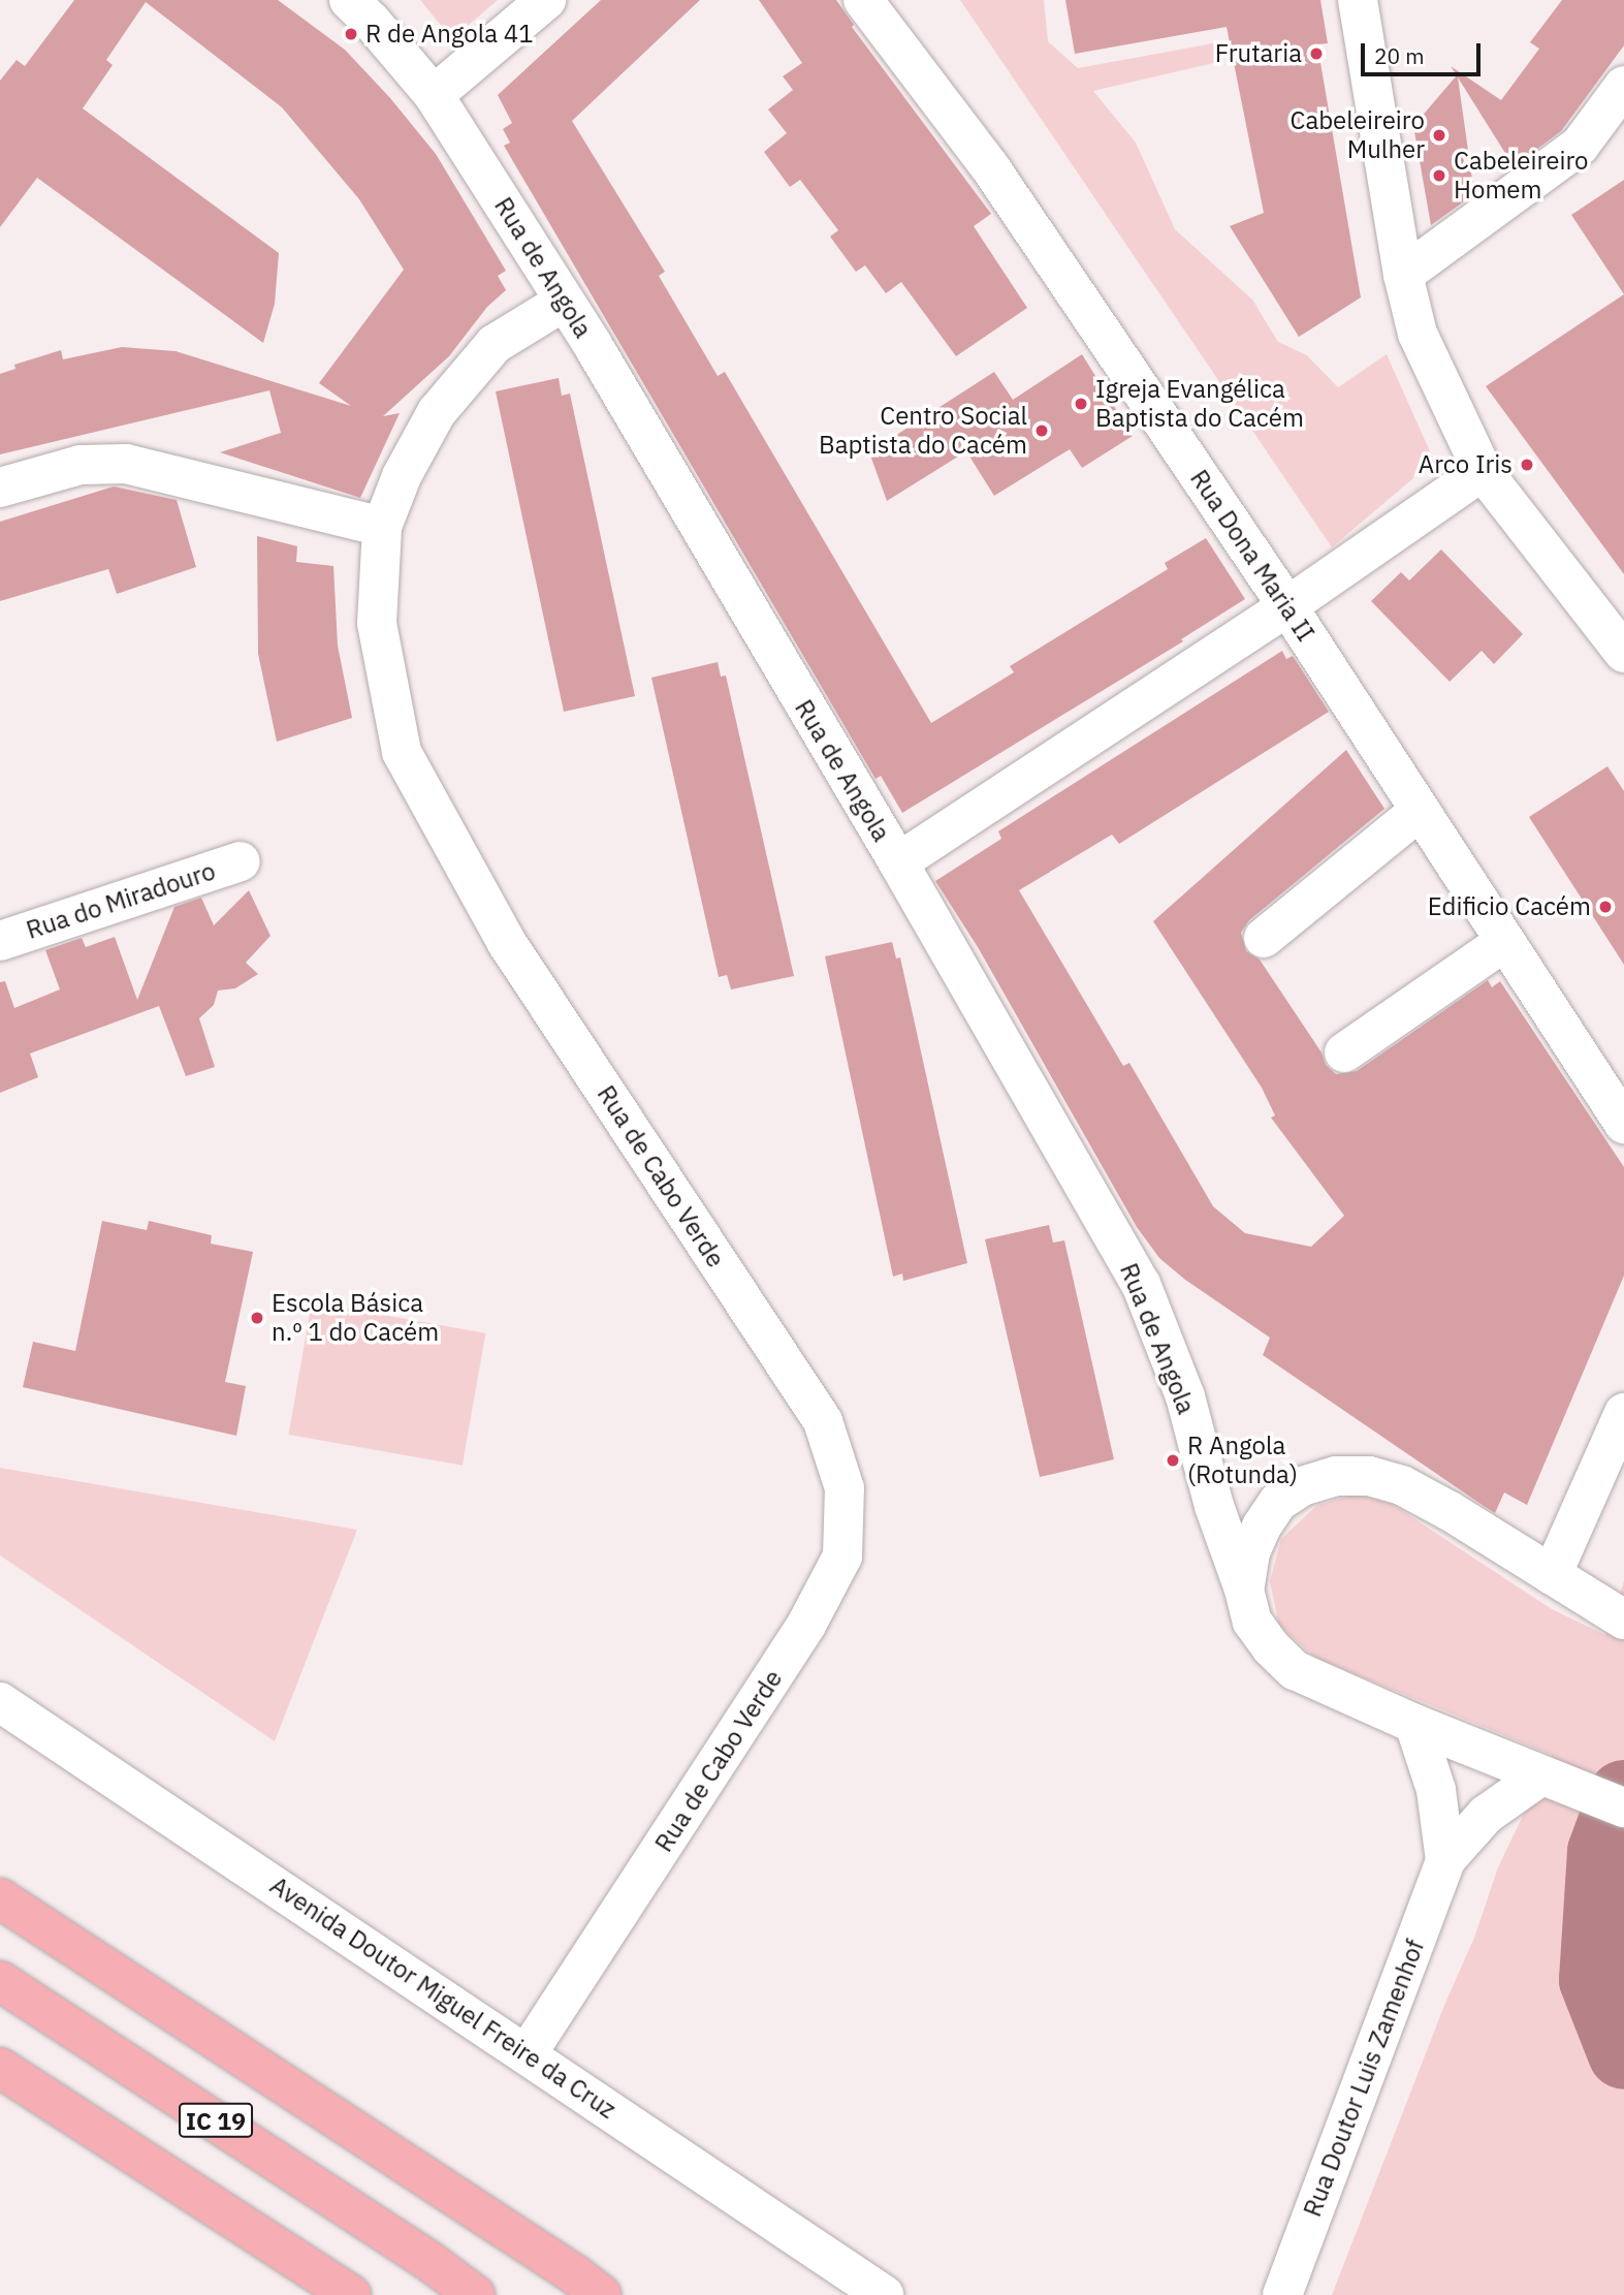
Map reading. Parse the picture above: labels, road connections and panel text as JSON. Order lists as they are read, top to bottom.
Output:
{
  "streets": {
    "highway": ["IC 19"],
    "street": [
      "Rua de Angola",
      "Rua Dona Maria II",
      "Rua do Miradouro",
      "Rua de Cabo Verde",
      "Avenida Doutor Miguel Freire da Cruz",
      "Rua Doutor Luis Zamenhof"
    ]
  },
  "crossings": [
    ["Rua de Angola", "Rua de Cabo Verde"],
    ["Rua de Cabo Verde", "Avenida Doutor Miguel Freire da Cruz"]
  ],
  "places": [
    "R de Angola 41",
    "Frutaria",
    "Cabeleireiro Mulher",
    "Cabeleireiro Homem",
    "Igreja Evangélica Baptista do Cacém",
    "Centro Social Baptista do Cacém",
    "Arco Iris",
    "Edificio Cacém",
    "Escola Básica n.º 1 do Cacém",
    "R Angola (Rotunda)"
  ],
  "scale_bar": "20 m"
}
